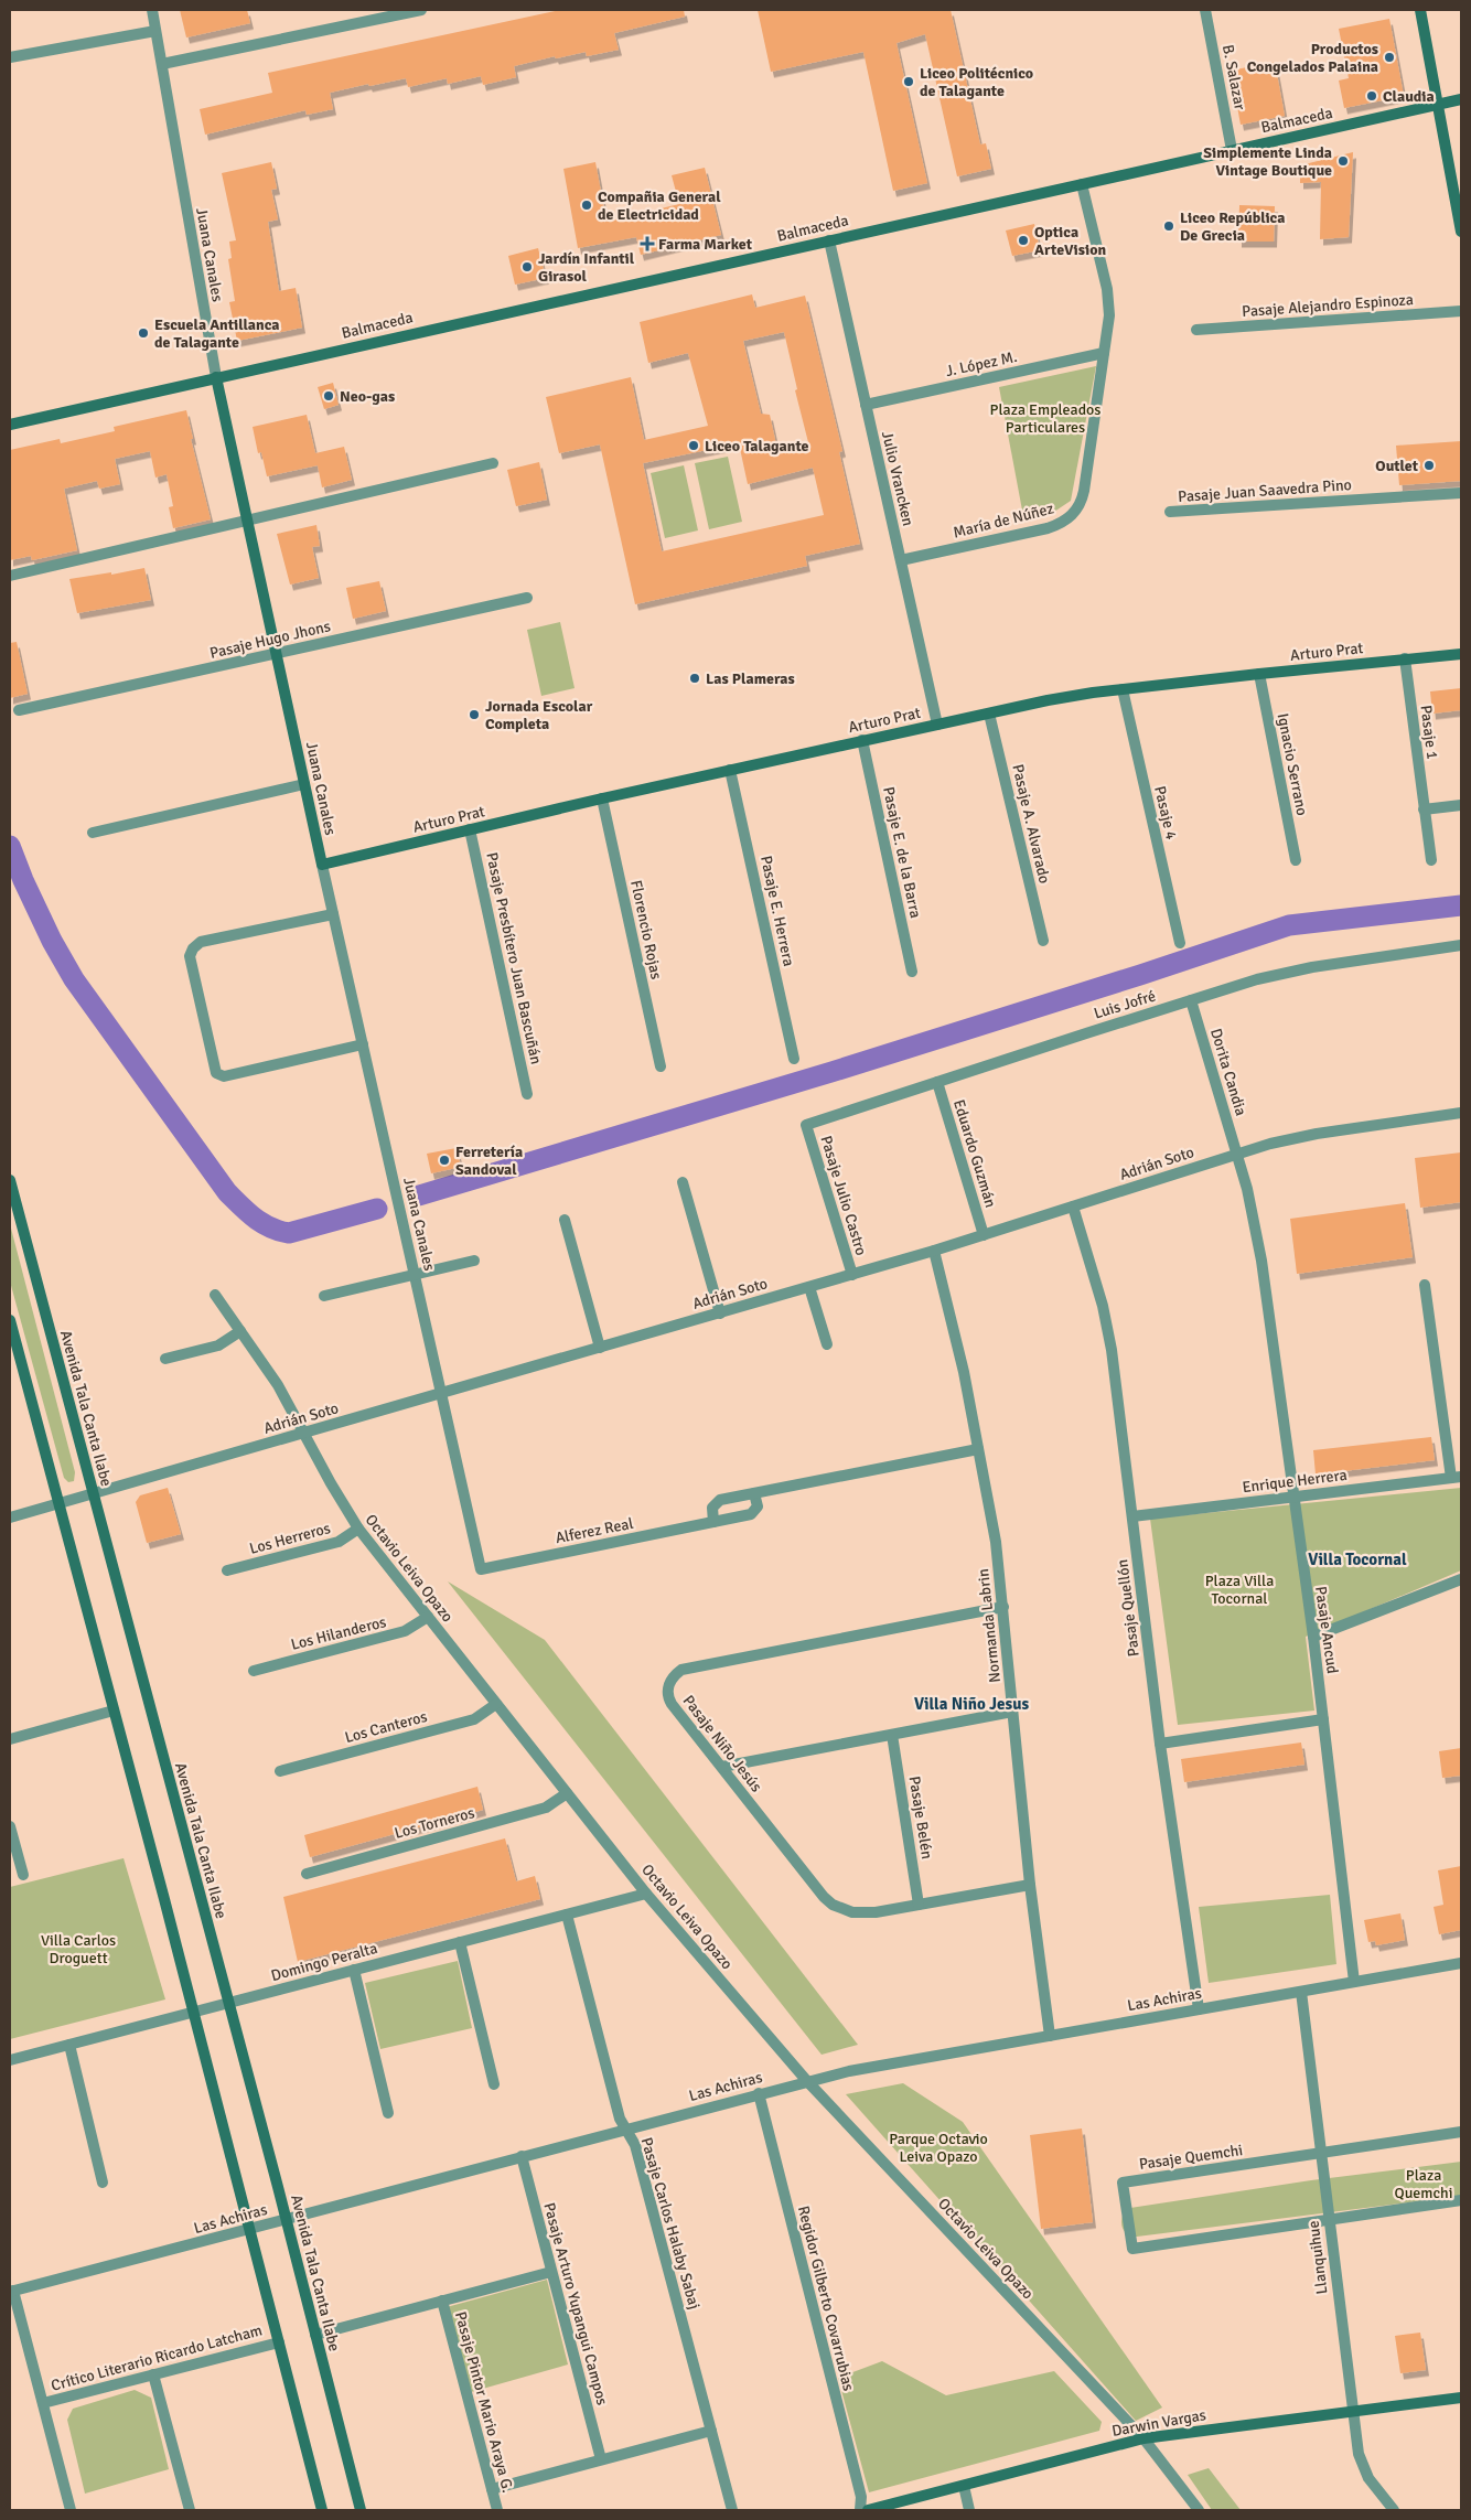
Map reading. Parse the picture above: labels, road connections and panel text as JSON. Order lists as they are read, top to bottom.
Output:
{
  "streets": {
    "street": [
      "B. Salazar",
      "Balmaceda",
      "Juana Canales",
      "Pasaje Alejandro Espinoza",
      "J. López M.",
      "Julio Vrancken",
      "Pasaje Juan Saavedra Pino",
      "María de Núñez",
      "Pasaje Hugo Jhons",
      "Arturo Prat",
      "Pasaje 1",
      "Ignacio Serrano",
      "Pasaje 4",
      "Pasaje A. Alvarado",
      "Pasaje E. de la Barra",
      "Pasaje E. Herrera",
      "Florencio Rojas",
      "Pasaje Presbítero Juan Bascuñán",
      "Luis Jofré",
      "Dorita Candia",
      "Eduardo Guzmán",
      "Adrián Soto",
      "Pasaje Julio Castro",
      "Avenida Tala Canta Ilabe",
      "Enrique Herrera",
      "Alferez Real",
      "Los Herreros",
      "Octavio Leiva Opazo",
      "Pasaje Quellón",
      "Normanda Labrin",
      "Pasaje Ancud",
      "Los Hilanderos",
      "Los Canteros",
      "Pasaje Niño Jesús",
      "Pasaje Belén",
      "Los Torneros",
      "Domingo Peralta",
      "Las Achiras",
      "Pasaje Quemchi",
      "Pasaje Carlos Halaby Sabaj",
      "Llanquihue",
      "Regidor Gilberto Covarrubias",
      "Pasaje Arturo Yupangui Campos",
      "Crítico Literario Ricardo Latcham",
      "Pasaje Pintor Mario Araya G.",
      "Darwin Vargas"
    ]
  },
  "crossings": [
    ["B. Salazar", "Balmaceda"],
    ["Balmaceda", "Juana Canales"],
    ["Balmaceda", "Julio Vrancken"],
    ["Balmaceda", "María de Núñez"],
    ["Juana Canales", "Pasaje Hugo Jhons"],
    ["Juana Canales", "Arturo Prat"],
    ["Juana Canales", "Adrián Soto"],
    ["Juana Canales", "Alferez Real"],
    ["J. López M.", "Julio Vrancken"],
    ["J. López M.", "María de Núñez"],
    ["Julio Vrancken", "María de Núñez"],
    ["Julio Vrancken", "Arturo Prat"],
    ["Arturo Prat", "Pasaje 1"],
    ["Arturo Prat", "Ignacio Serrano"],
    ["Arturo Prat", "Pasaje 4"],
    ["Arturo Prat", "Pasaje A. Alvarado"],
    ["Arturo Prat", "Pasaje E. de la Barra"],
    ["Arturo Prat", "Pasaje E. Herrera"],
    ["Arturo Prat", "Florencio Rojas"],
    ["Arturo Prat", "Pasaje Presbítero Juan Bascuñán"],
    ["Luis Jofré", "Dorita Candia"],
    ["Luis Jofré", "Eduardo Guzmán"],
    ["Luis Jofré", "Pasaje Julio Castro"],
    ["Dorita Candia", "Adrián Soto"],
    ["Dorita Candia", "Pasaje Ancud"],
    ["Eduardo Guzmán", "Adrián Soto"],
    ["Adrián Soto", "Pasaje Julio Castro"],
    ["Adrián Soto", "Avenida Tala Canta Ilabe"],
    ["Adrián Soto", "Octavio Leiva Opazo"],
    ["Adrián Soto", "Pasaje Quellón"],
    ["Adrián Soto", "Normanda Labrin"],
    ["Adrián Soto", "Pasaje Ancud"],
    ["Avenida Tala Canta Ilabe", "Domingo Peralta"],
    ["Avenida Tala Canta Ilabe", "Las Achiras"],
    ["Enrique Herrera", "Pasaje Quellón"],
    ["Enrique Herrera", "Pasaje Ancud"],
    ["Los Herreros", "Octavio Leiva Opazo"],
    ["Octavio Leiva Opazo", "Los Hilanderos"],
    ["Octavio Leiva Opazo", "Los Canteros"],
    ["Octavio Leiva Opazo", "Los Torneros"],
    ["Octavio Leiva Opazo", "Domingo Peralta"],
    ["Octavio Leiva Opazo", "Las Achiras"],
    ["Octavio Leiva Opazo", "Darwin Vargas"],
    ["Pasaje Quellón", "Las Achiras"],
    ["Normanda Labrin", "Pasaje Niño Jesús"],
    ["Normanda Labrin", "Las Achiras"],
    ["Pasaje Ancud", "Las Achiras"],
    ["Pasaje Niño Jesús", "Pasaje Belén"],
    ["Domingo Peralta", "Pasaje Carlos Halaby Sabaj"],
    ["Las Achiras", "Pasaje Carlos Halaby Sabaj"],
    ["Las Achiras", "Llanquihue"],
    ["Las Achiras", "Regidor Gilberto Covarrubias"],
    ["Las Achiras", "Pasaje Arturo Yupangui Campos"],
    ["Pasaje Quemchi", "Llanquihue"],
    ["Llanquihue", "Darwin Vargas"]
  ],
  "districts": ["Villa Tocornal", "Villa Niño Jesus"],
  "parks": [
    "Plaza Empleados Particulares",
    "Plaza Villa Tocornal",
    "Villa Carlos Droguett",
    "Parque Octavio Leiva Opazo",
    "Plaza Quemchi"
  ],
  "places": {
    "other": [
      "Productos Congelados Palaina",
      "Liceo Politécnico de Talagante",
      "Claudia",
      "Simplemente Linda Vintage Boutique",
      "Compañia General de Electricidad",
      "Liceo República De Grecia",
      "Optica ArteVision",
      "Jardín Infantil Girasol",
      "Escuela Antillanca de Talagante",
      "Neo-gas",
      "Liceo Talagante",
      "Outlet",
      "Las Plameras",
      "Jornada Escolar Completa",
      "Ferretería Sandoval"
    ],
    "health": ["Farma Market"]
  }
}
